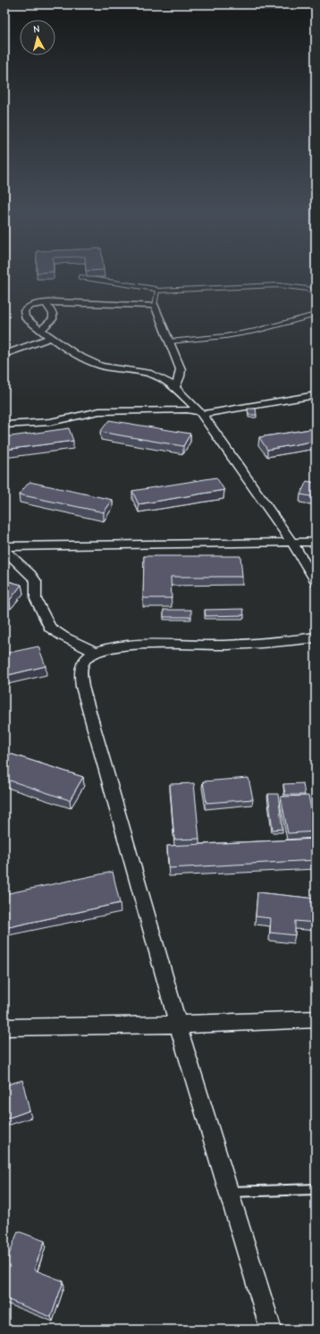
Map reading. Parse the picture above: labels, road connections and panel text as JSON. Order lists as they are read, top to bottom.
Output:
{
  "north": "top"
}
